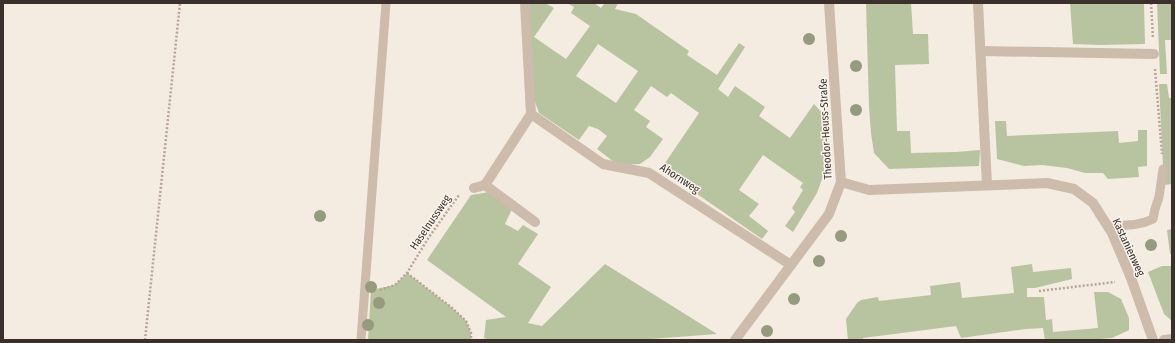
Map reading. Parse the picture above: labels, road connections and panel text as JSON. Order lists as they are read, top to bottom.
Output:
{
  "streets": {
    "street": ["Theodor-Heuss-Straße", "Ahornweg", "Kastanienweg"],
    "path": ["Haselnussweg"]
  },
  "crossings": [
    ["Theodor-Heuss-Straße", "Ahornweg"],
    ["Theodor-Heuss-Straße", "Kastanienweg"]
  ]
}
